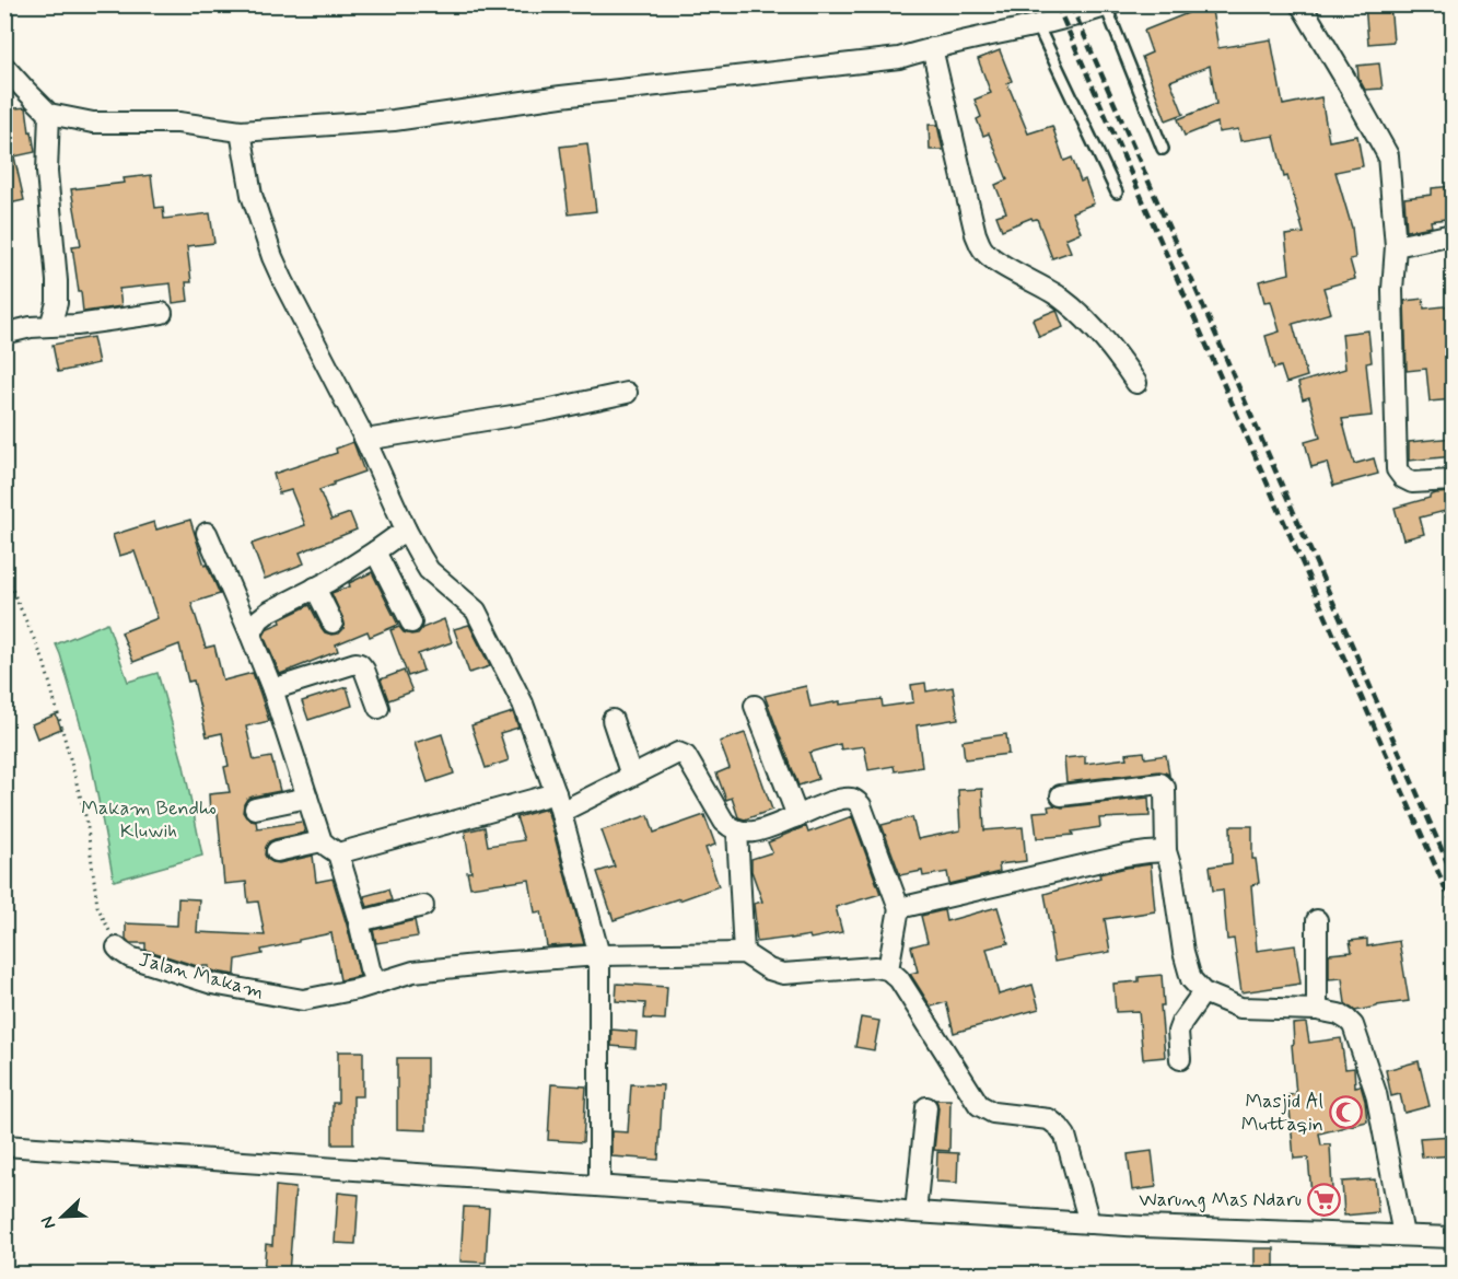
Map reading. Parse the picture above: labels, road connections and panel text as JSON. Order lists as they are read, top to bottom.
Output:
{
  "streets": {
    "street": ["Jalan Makam"]
  },
  "parks": ["Makam Bendho Kluwih"],
  "places": {
    "mosque": ["Masjid Al Muttaqin"],
    "supermarket": ["Warung Mas Ndaru"]
  },
  "north": "bottom left"
}
